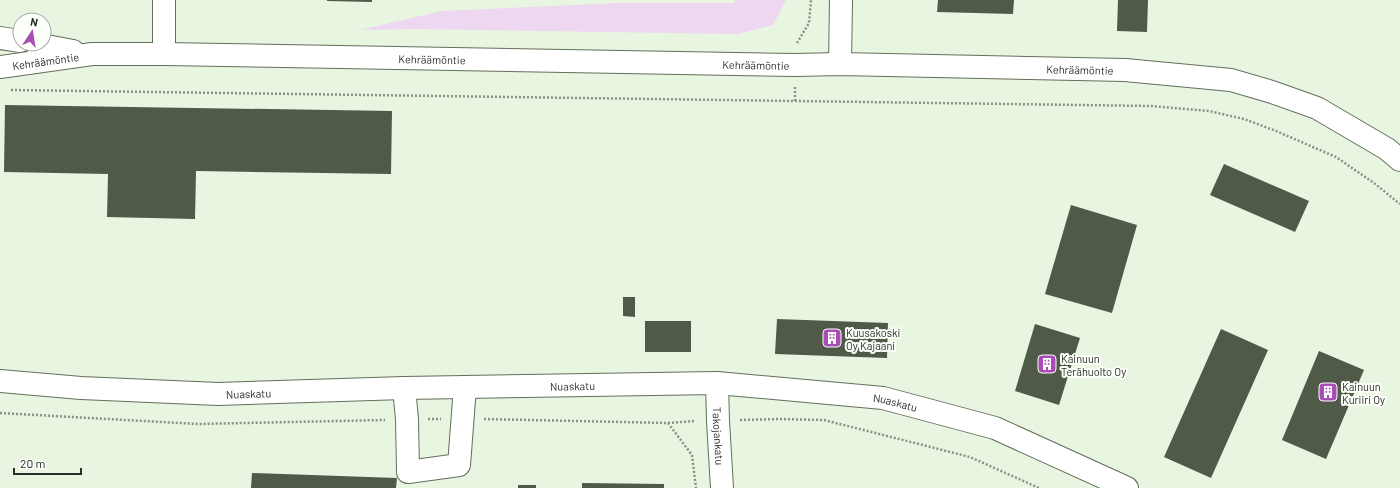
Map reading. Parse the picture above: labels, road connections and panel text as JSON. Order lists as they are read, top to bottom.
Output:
{
  "streets": {
    "street": ["Kehräämöntie", "Nuaskatu", "Takojankatu"]
  },
  "crossings": [
    ["Nuaskatu", "Takojankatu"]
  ],
  "places": {
    "building": ["Kuusakoski Oy Kajaani", "Kainuun Terähuolto Oy", "Kainuun Kuriiri Oy"]
  },
  "scale_bar": "20 m",
  "north": "top"
}
